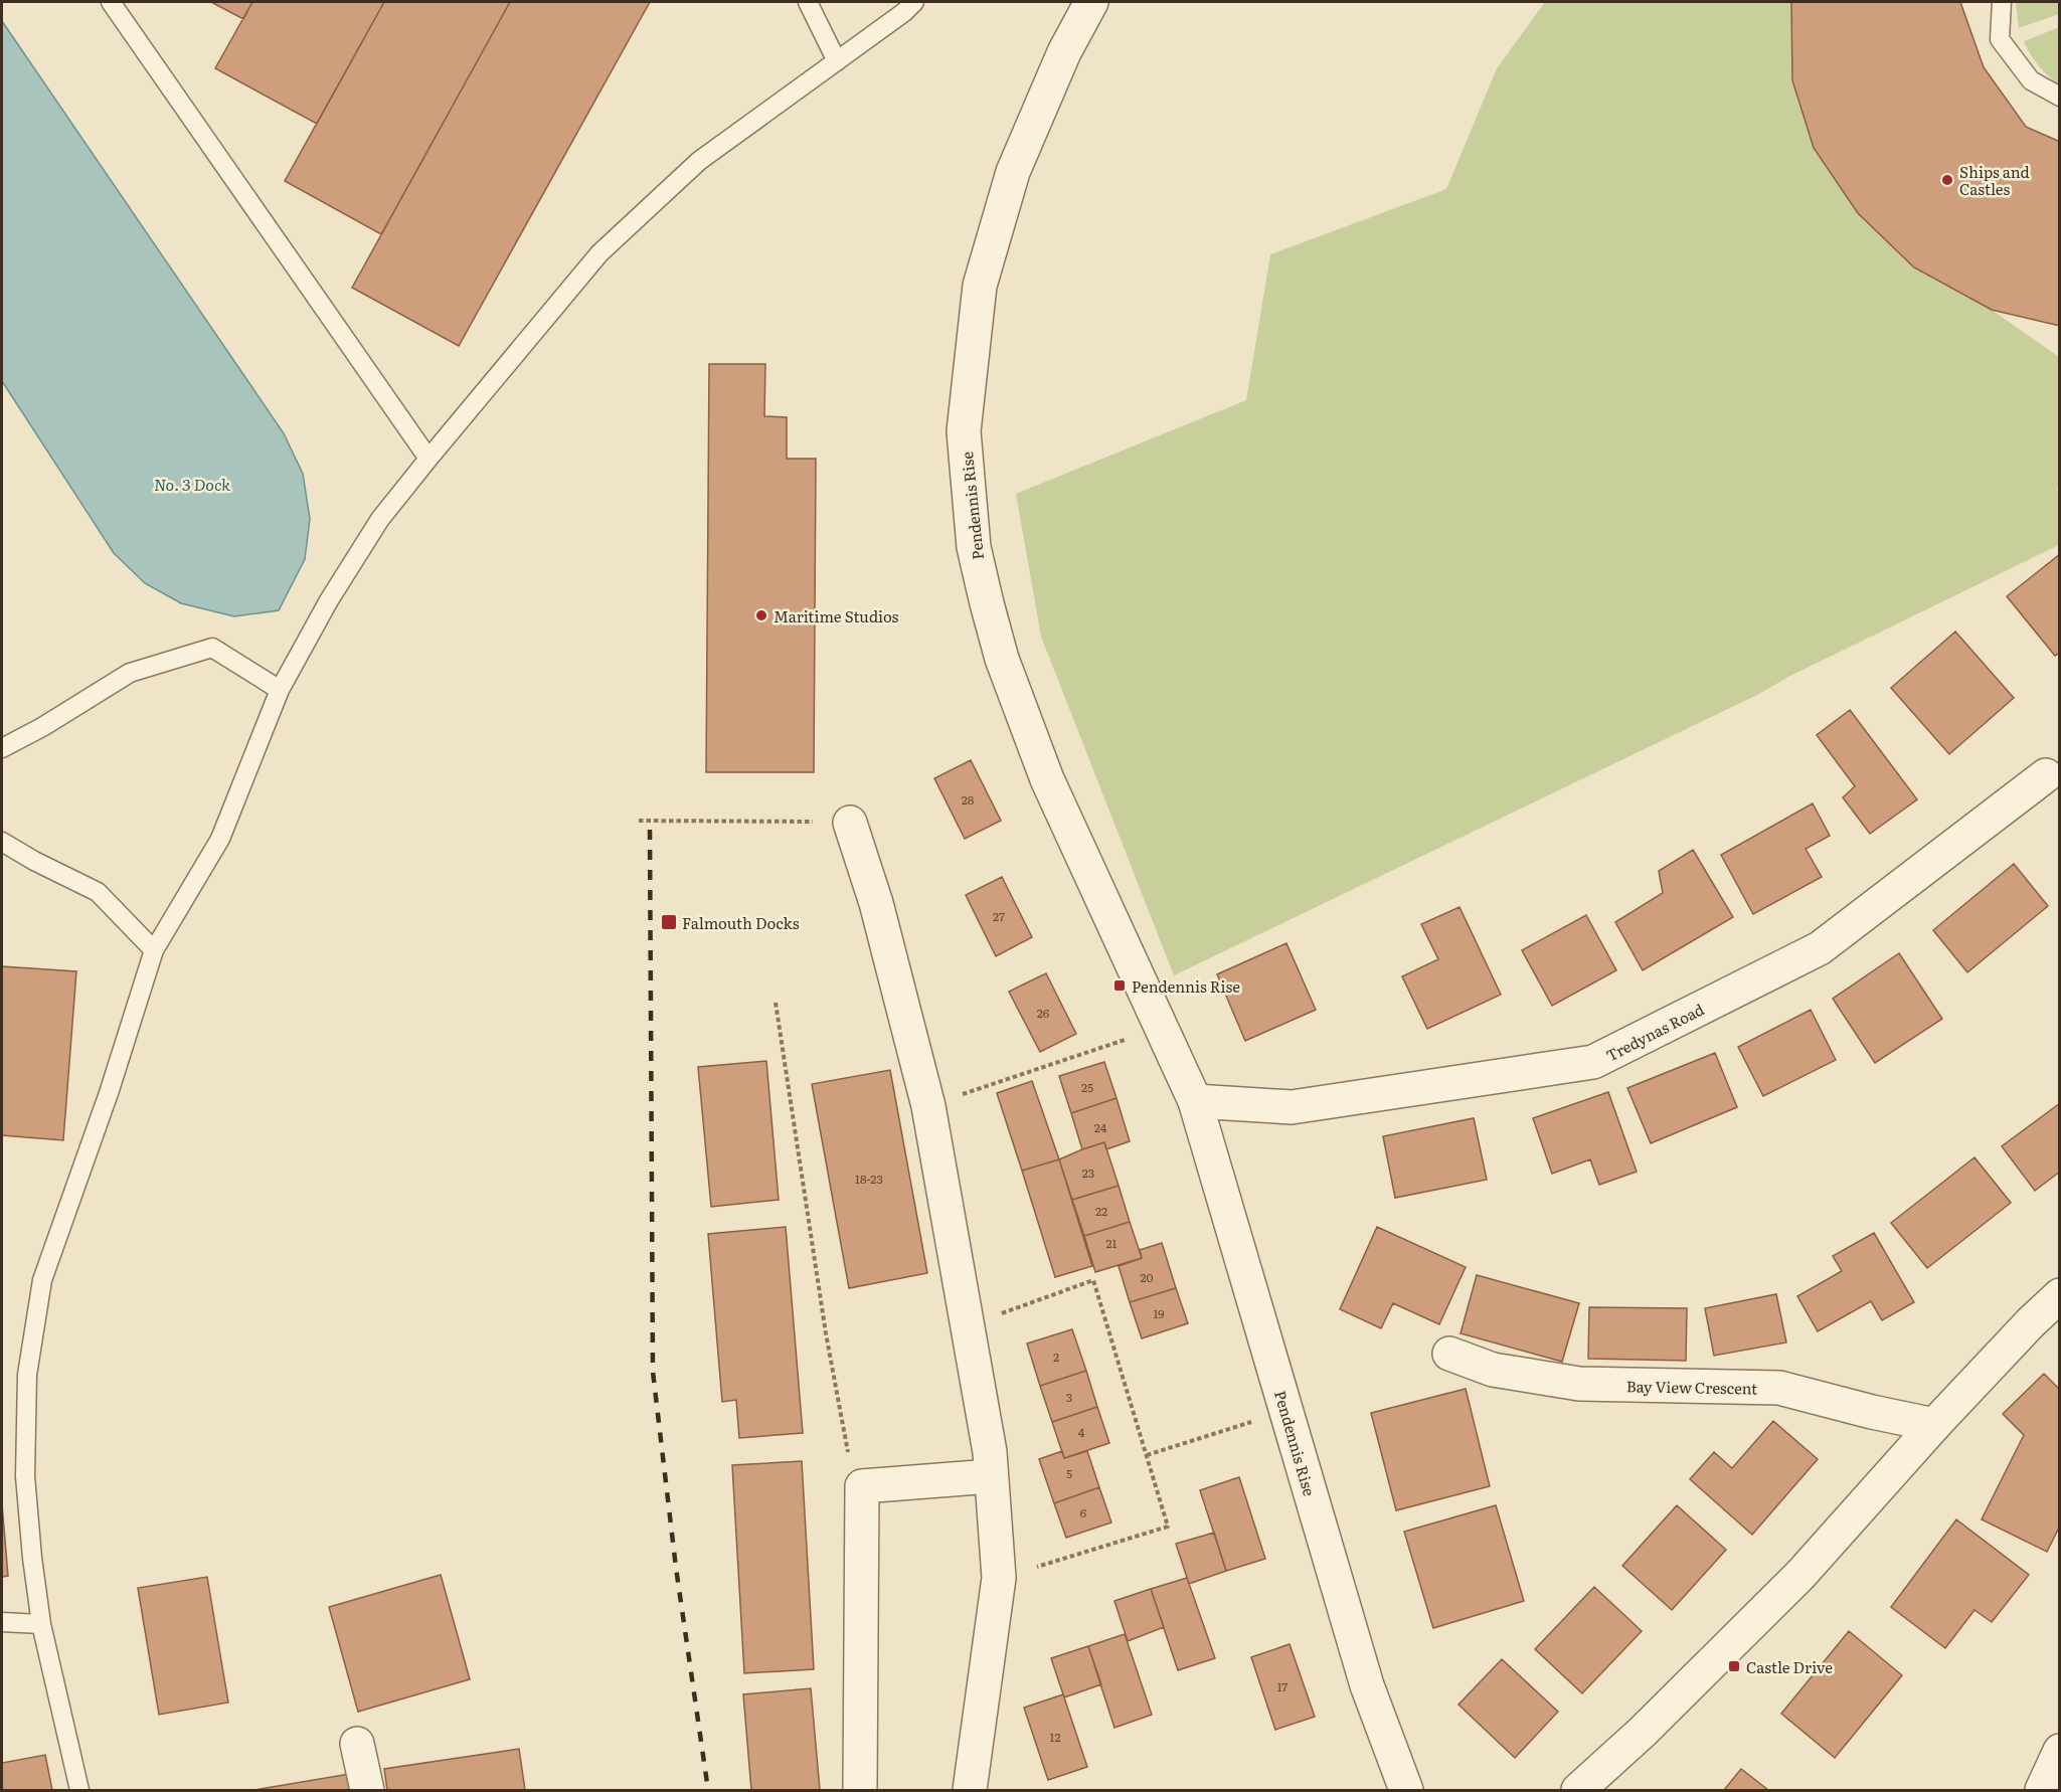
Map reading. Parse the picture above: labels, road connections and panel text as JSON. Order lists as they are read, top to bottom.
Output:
{
  "streets": {
    "street": ["Pendennis Rise", "Tredynas Road", "Bay View Crescent"]
  },
  "crossings": [
    ["Pendennis Rise", "Tredynas Road"]
  ],
  "water": ["No. 3 Dock"],
  "places": {
    "other": ["Ships and Castles", "Maritime Studios"],
    "transit": ["Falmouth Docks", "Pendennis Rise", "Castle Drive"]
  },
  "house_numbers": [
    "28",
    "27",
    "26",
    "25",
    "24",
    "23",
    "18-23",
    "22",
    "21",
    "20",
    "19",
    "2",
    "3",
    "4",
    "5",
    "6",
    "17",
    "12"
  ]
}
